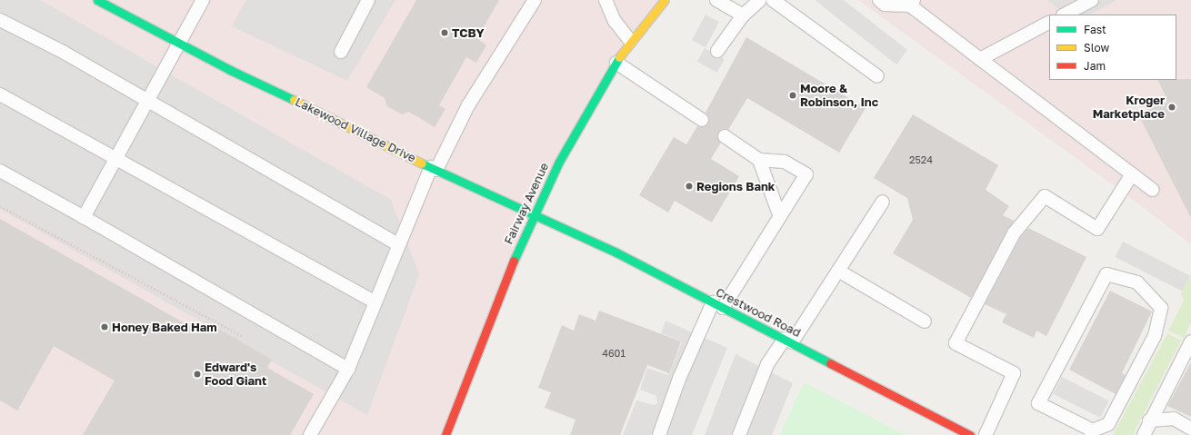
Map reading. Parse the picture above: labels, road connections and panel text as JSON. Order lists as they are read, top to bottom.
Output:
{
  "streets": {
    "street": ["Lakewood Village Drive", "Fairway Avenue", "Crestwood Road"]
  },
  "crossings": [
    ["Lakewood Village Drive", "Fairway Avenue"],
    ["Lakewood Village Drive", "Crestwood Road"],
    ["Fairway Avenue", "Crestwood Road"]
  ],
  "places": [
    "TCBY",
    "Moore & Robinson, Inc",
    "Kroger Marketplace",
    "Regions Bank",
    "Honey Baked Ham",
    "Edward's Food Giant"
  ],
  "house_numbers": ["2524", "4601"],
  "legend": ["Fast", "Slow", "Jam"]
}
